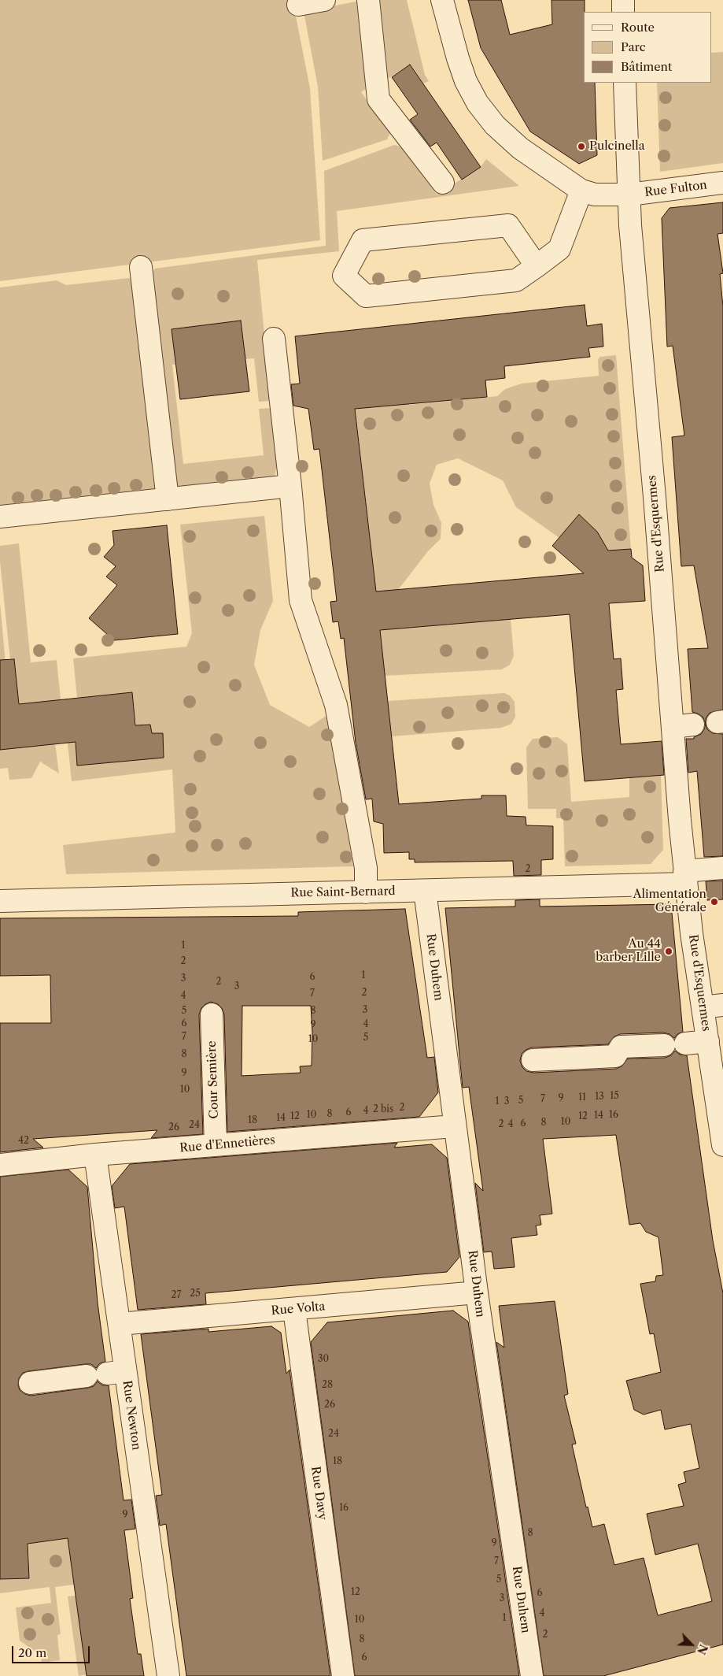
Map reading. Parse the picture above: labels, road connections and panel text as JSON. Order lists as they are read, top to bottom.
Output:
{
  "streets": {
    "street": [
      "Rue Fulton",
      "Rue d'Esquermes",
      "Rue Saint-Bernard",
      "Rue Duhem",
      "Cour Semière",
      "Rue d'Ennetières",
      "Rue Volta",
      "Rue Newton",
      "Rue Davy"
    ]
  },
  "crossings": [
    ["Rue Fulton", "Rue d'Esquermes"],
    ["Rue d'Esquermes", "Rue Saint-Bernard"],
    ["Rue Saint-Bernard", "Rue Duhem"],
    ["Rue Duhem", "Rue d'Ennetières"],
    ["Rue Duhem", "Rue Volta"],
    ["Cour Semière", "Rue d'Ennetières"],
    ["Rue d'Ennetières", "Rue Newton"],
    ["Rue Volta", "Rue Newton"],
    ["Rue Volta", "Rue Davy"]
  ],
  "places": ["Pulcinella", "Alimentation Générale", "Au 44 barber Lille"],
  "house_numbers": [
    "2",
    "1",
    "2",
    "1",
    "6",
    "3",
    "2",
    "3",
    "2",
    "7",
    "4",
    "3",
    "5",
    "8",
    "6",
    "4",
    "9",
    "7",
    "5",
    "10",
    "8",
    "9",
    "10",
    "15",
    "13",
    "11",
    "9",
    "7",
    "5",
    "1",
    "3",
    "2",
    "2 bis",
    "4",
    "6",
    "8",
    "10",
    "16",
    "14",
    "12",
    "12",
    "14",
    "18",
    "10",
    "8",
    "6",
    "2",
    "4",
    "24",
    "26",
    "42",
    "25",
    "27",
    "30",
    "28",
    "26",
    "24",
    "18",
    "16",
    "9",
    "8",
    "9",
    "7",
    "5",
    "12",
    "6",
    "3",
    "4",
    "1",
    "10",
    "2",
    "8",
    "6"
  ],
  "legend": ["Route", "Parc", "Bâtiment"],
  "scale_bar": "20 m",
  "north": "bottom right"
}
